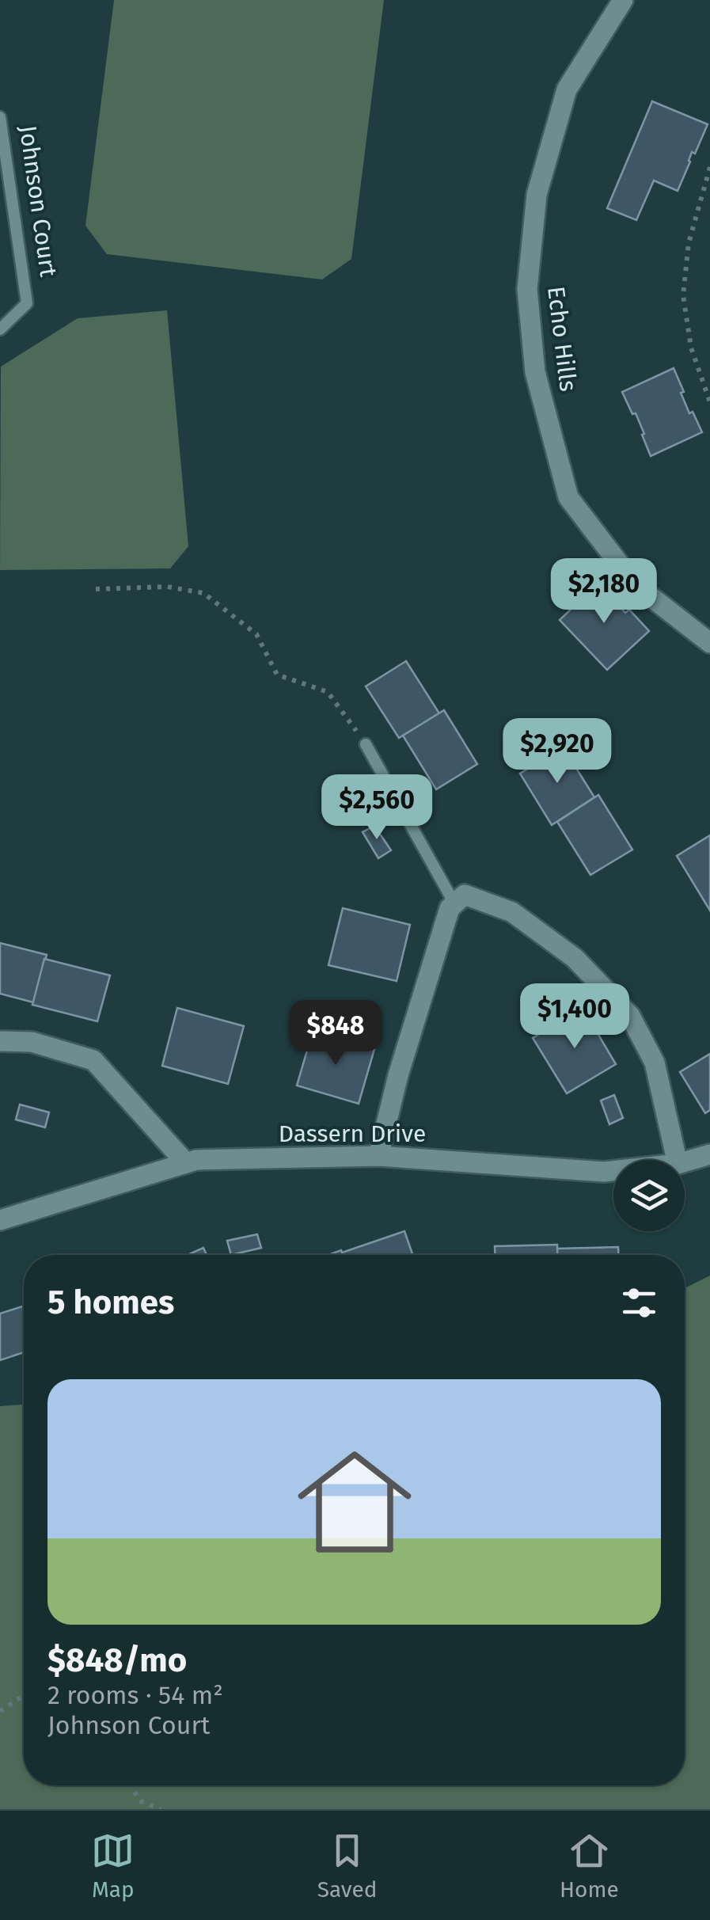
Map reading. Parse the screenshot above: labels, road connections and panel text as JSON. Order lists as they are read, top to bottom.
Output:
{
  "streets": {
    "street": ["Echo Hills", "Dassern Drive"],
    "lane": ["Johnson Court"]
  },
  "page": {
    "price": [
      "$2,180",
      "$2,920",
      "$2,560",
      "$1,400",
      "$848"
    ],
    "heading": "5 homes",
    "list": [
      {
        "name": "$848/mo",
        "note": "2 rooms · 54 m² · Johnson Court"
      }
    ],
    "tabs": ["Map", "Saved", "Home"]
  }
}
